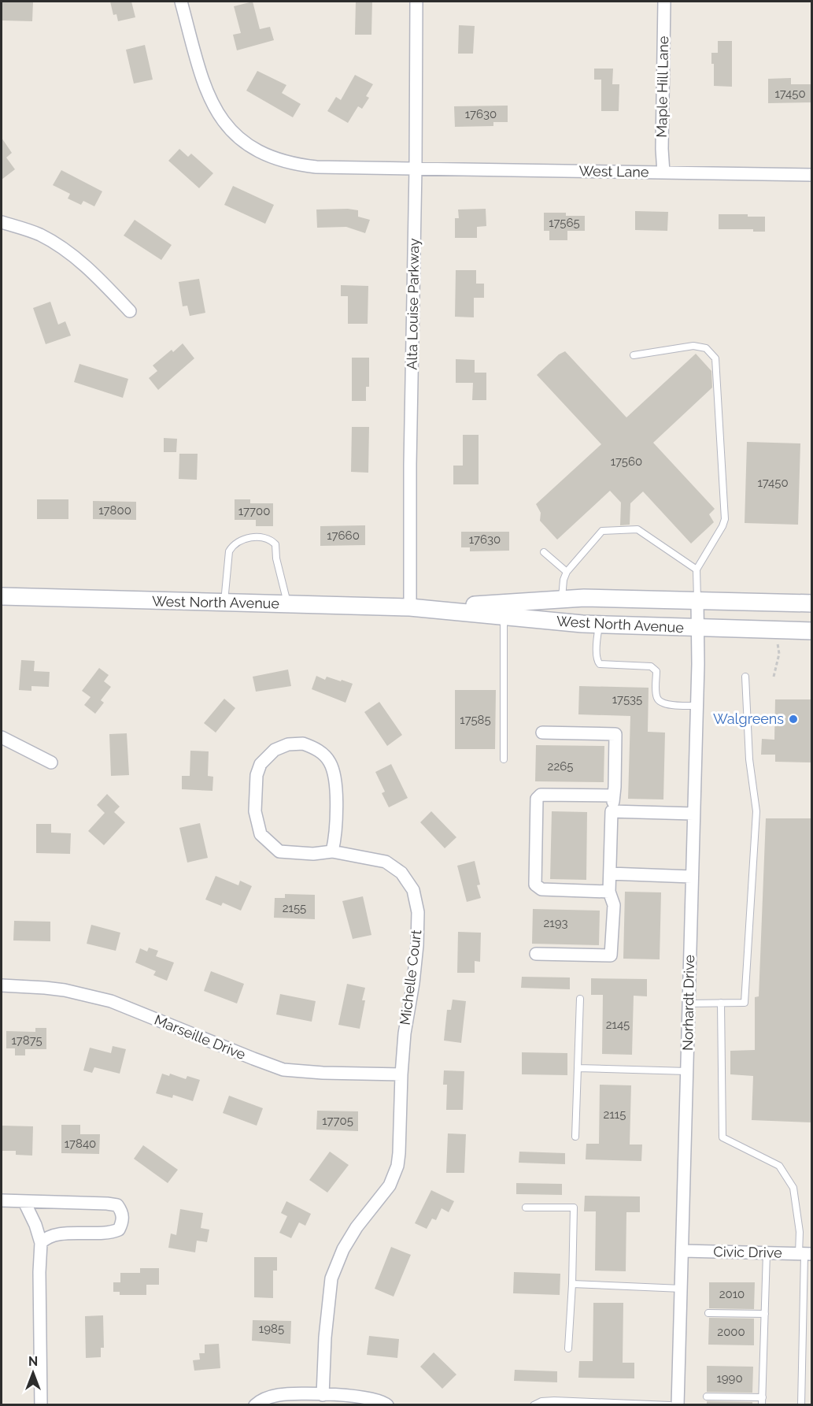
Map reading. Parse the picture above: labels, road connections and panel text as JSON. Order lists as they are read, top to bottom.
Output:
{
  "streets": {
    "main road": ["West North Avenue"],
    "street": [
      "Maple Hill Lane",
      "West Lane",
      "Alta Louise Parkway",
      "Michelle Court",
      "Norhardt Drive",
      "Marseille Drive",
      "Civic Drive"
    ]
  },
  "crossings": [
    ["Maple Hill Lane", "West Lane"],
    ["West Lane", "Alta Louise Parkway"],
    ["Alta Louise Parkway", "West North Avenue"],
    ["West North Avenue", "Norhardt Drive"],
    ["Michelle Court", "Marseille Drive"],
    ["Norhardt Drive", "Civic Drive"]
  ],
  "places": ["Walgreens"],
  "house_numbers": [
    "17450",
    "17630",
    "17565",
    "17560",
    "17450",
    "17800",
    "17700",
    "17660",
    "17630",
    "17535",
    "17585",
    "2265",
    "2155",
    "2193",
    "2145",
    "17875",
    "2115",
    "17705",
    "17840",
    "2010",
    "1985",
    "2000",
    "1990"
  ],
  "north": "top"
}
